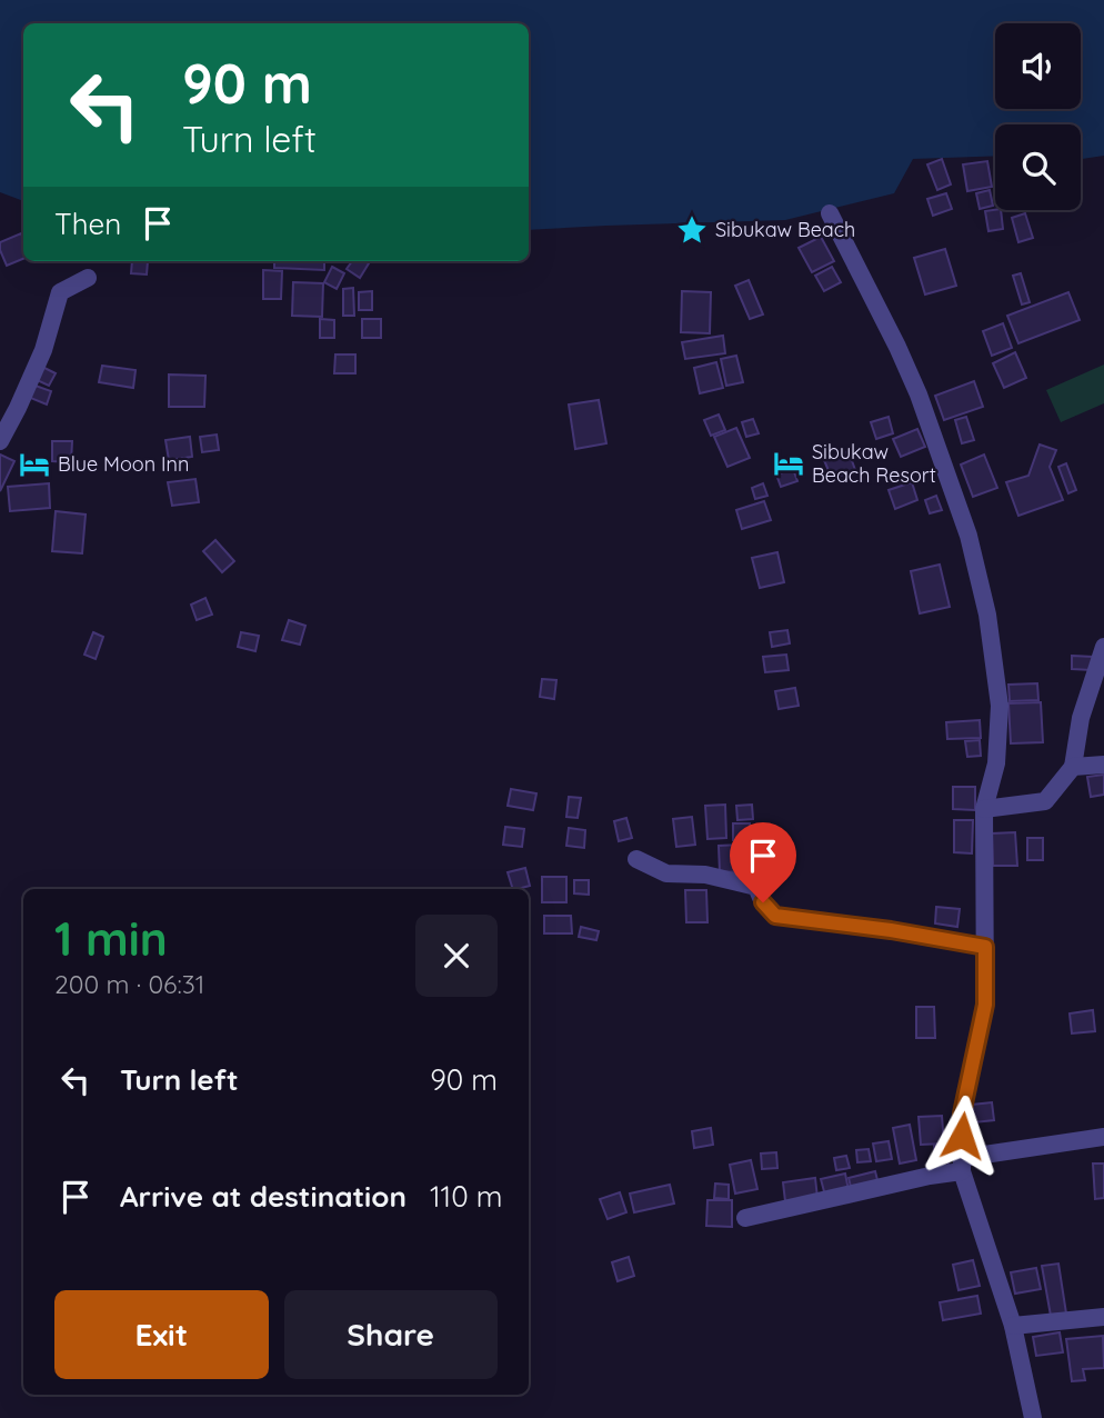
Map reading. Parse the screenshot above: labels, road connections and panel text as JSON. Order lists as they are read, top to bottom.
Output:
{
  "places": {
    "place": ["Sibukaw Beach"],
    "hotel": ["Sibukaw Beach Resort", "Blue Moon Inn"]
  },
  "page": {
    "turn": ["90 m", "Turn left"],
    "then": "Then",
    "heading": ["1 min", "200 m · 06:31"],
    "list": [
      {
        "name": "Turn left",
        "value": "90 m"
      },
      {
        "name": "Arrive at destination",
        "value": "110 m"
      }
    ],
    "buttons": ["Exit", "Share"]
  }
}
